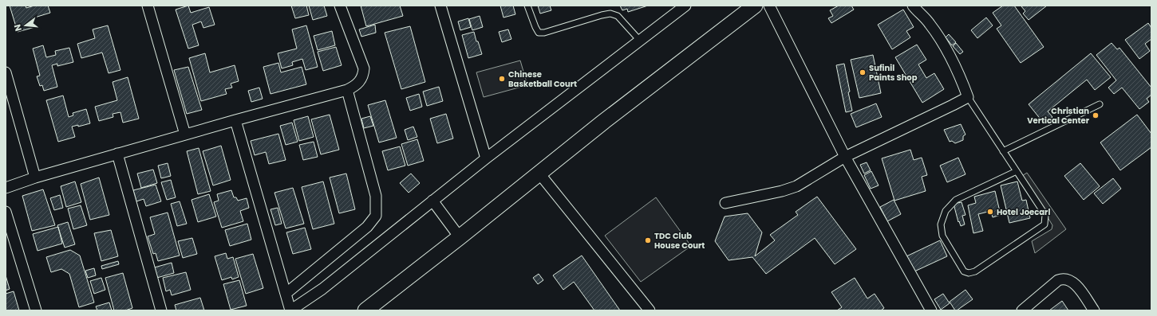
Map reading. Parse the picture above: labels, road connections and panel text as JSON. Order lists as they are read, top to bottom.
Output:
{
  "places": [
    "Sufinil Paints Shop",
    "Chinese Basketball Court",
    "Christian Vertical Center",
    "Hotel Joecarl",
    "TDC Club House Court"
  ],
  "north": "left"
}
